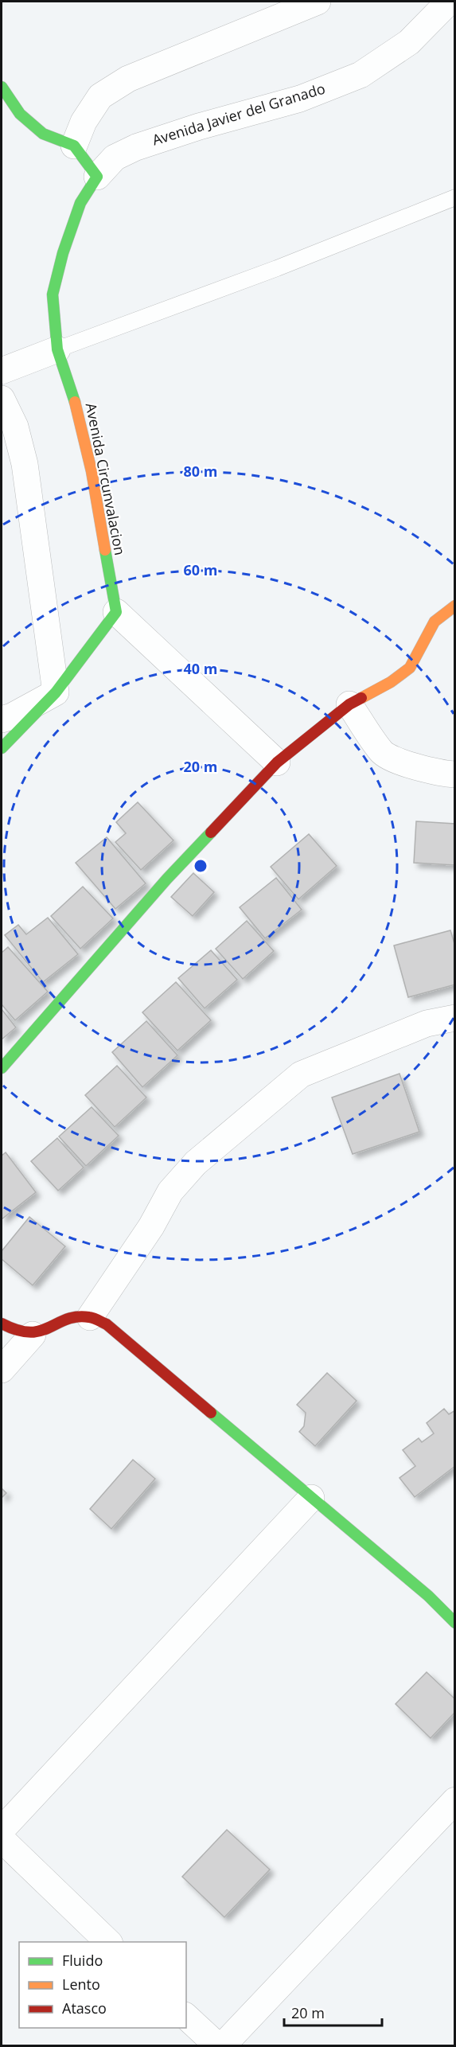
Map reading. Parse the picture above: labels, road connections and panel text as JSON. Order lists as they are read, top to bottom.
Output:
{
  "streets": {
    "street": ["Avenida Javier del Granado", "Avenida Circunvalacion"]
  },
  "crossings": [
    ["Avenida Javier del Granado", "Avenida Circunvalacion"]
  ],
  "legend": ["Fluido", "Lento", "Atasco"],
  "scale_bar": "20 m",
  "rings": [
    "80 m",
    "60 m",
    "40 m",
    "20 m"
  ]
}
